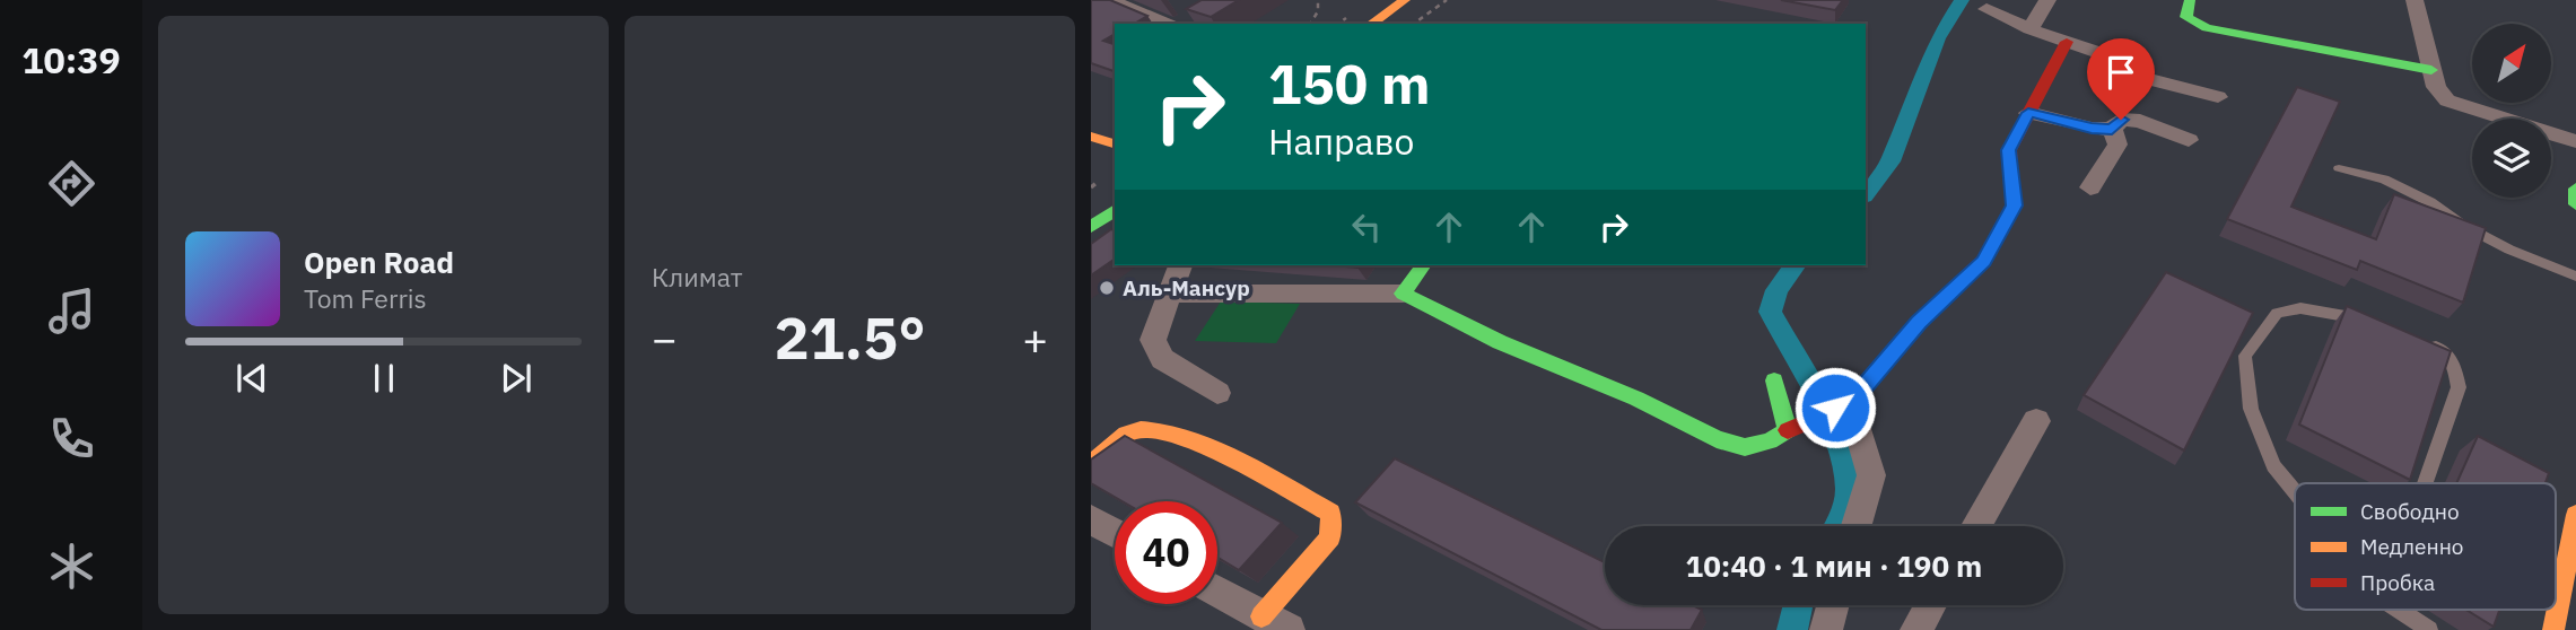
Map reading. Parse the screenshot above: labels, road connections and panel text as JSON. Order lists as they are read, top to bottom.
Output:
{
  "places": ["Аль-Мансур"],
  "legend": ["Свободно", "Медленно", "Пробка"],
  "north": "top right",
  "page": {
    "tabs": "10:39",
    "tile": "Климат",
    "turn": ["150 m", "Направо"],
    "song": ["Open Road", "Tom Ferris"],
    "heat": ["−", "21.5°", "+"],
    "limit": "40",
    "trip": "10:40 · 1 мин · 190 m"
  }
}
